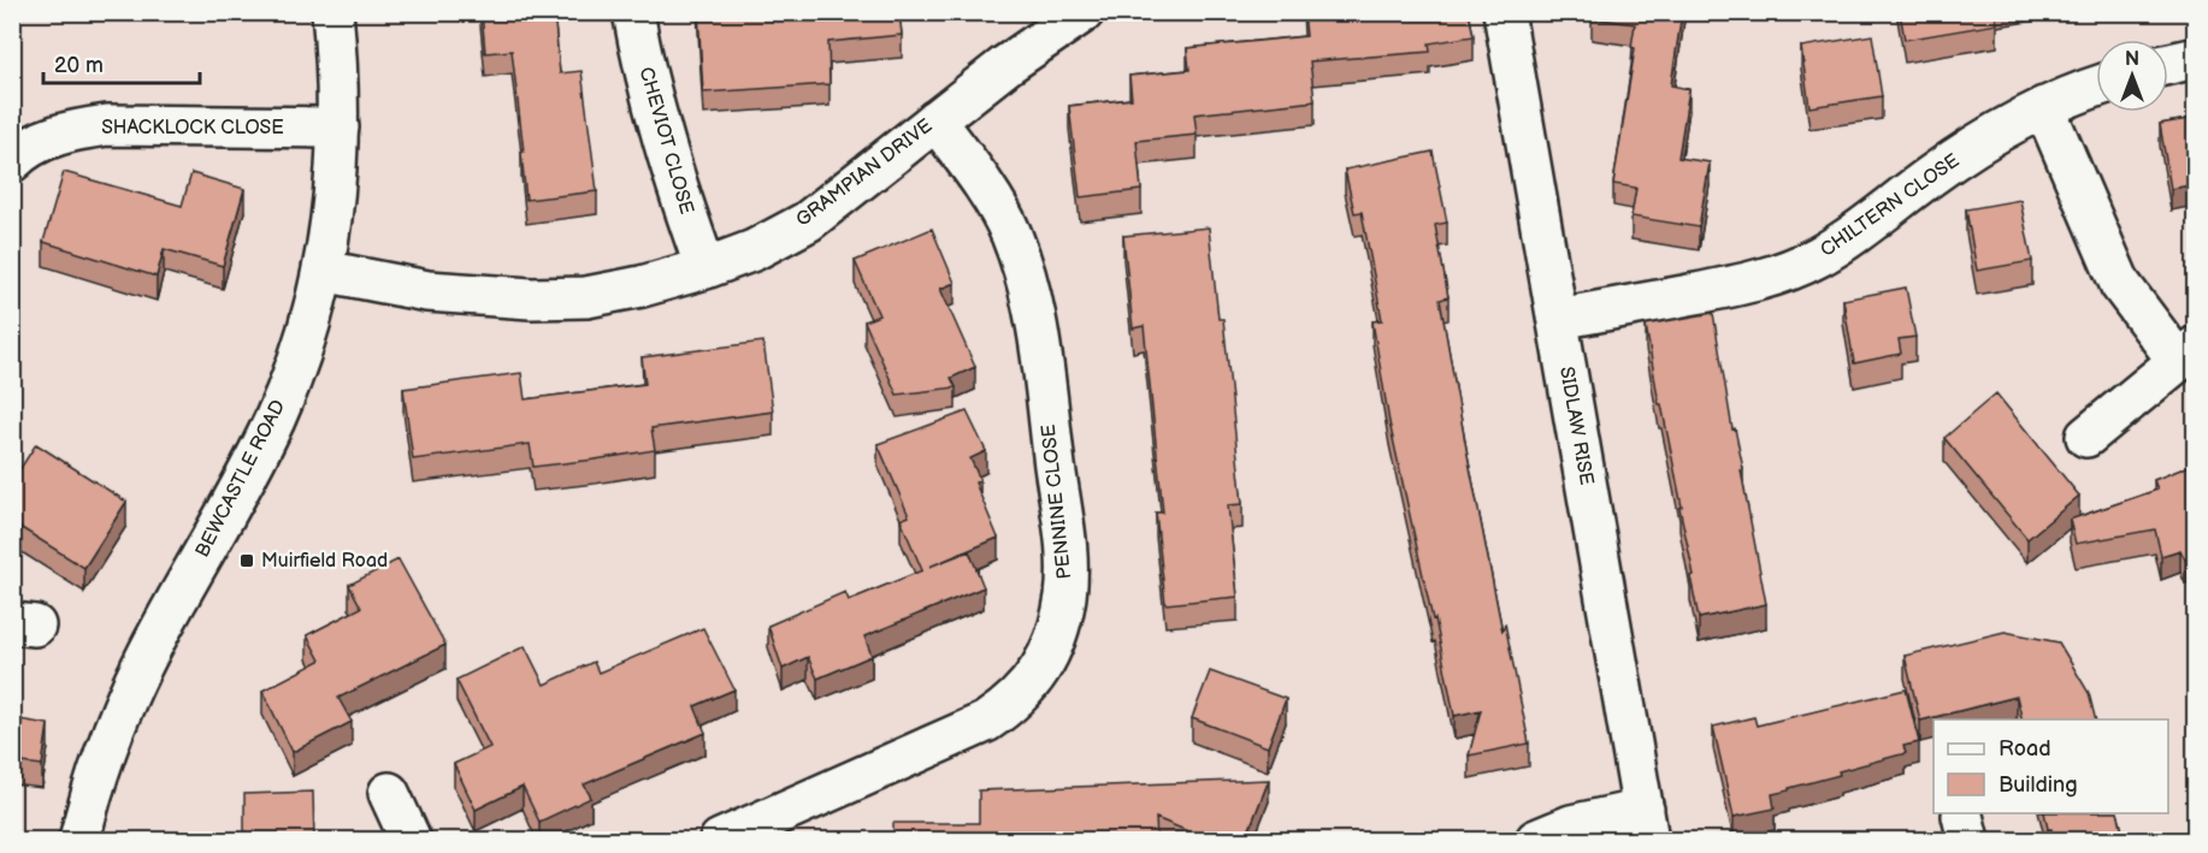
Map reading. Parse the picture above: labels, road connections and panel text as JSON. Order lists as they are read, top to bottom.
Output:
{
  "streets": {
    "street": [
      "SHACKLOCK CLOSE",
      "CHEVIOT CLOSE",
      "GRAMPIAN DRIVE",
      "CHILTERN CLOSE",
      "SIDLAW RISE",
      "BEWCASTLE ROAD",
      "PENNINE CLOSE"
    ]
  },
  "crossings": [
    ["SHACKLOCK CLOSE", "BEWCASTLE ROAD"],
    ["CHEVIOT CLOSE", "GRAMPIAN DRIVE"],
    ["GRAMPIAN DRIVE", "BEWCASTLE ROAD"],
    ["GRAMPIAN DRIVE", "PENNINE CLOSE"],
    ["CHILTERN CLOSE", "SIDLAW RISE"]
  ],
  "places": {
    "transit": ["Muirfield Road"]
  },
  "legend": ["Road", "Building"],
  "scale_bar": "20 m",
  "north": "top"
}
